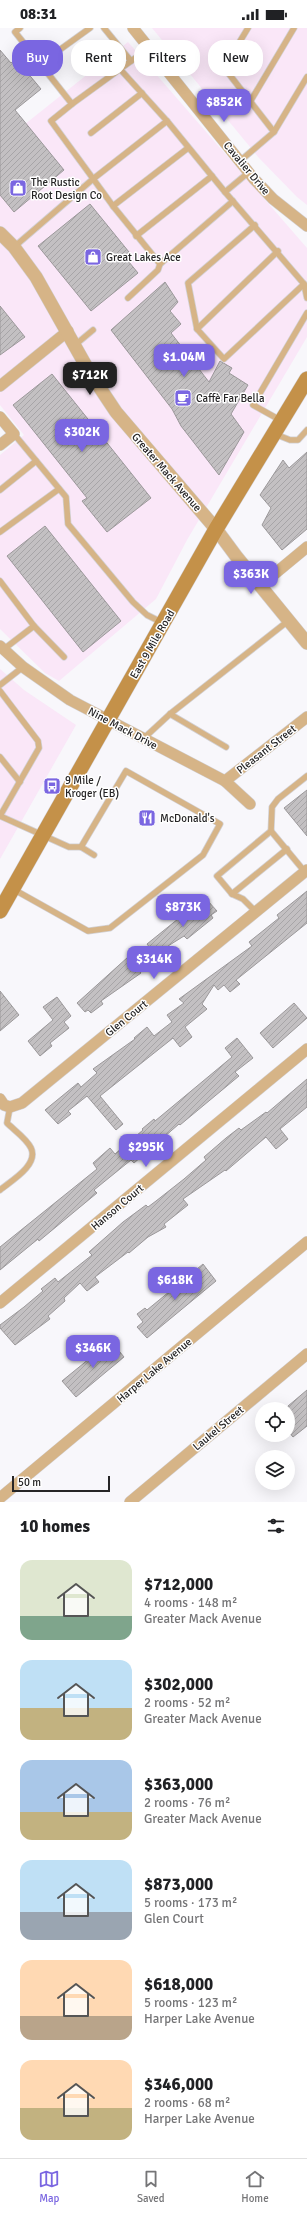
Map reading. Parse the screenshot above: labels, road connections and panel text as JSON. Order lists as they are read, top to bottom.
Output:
{
  "streets": {
    "main road": ["East 9 Mile Road"],
    "street": [
      "Cavalier Drive",
      "Greater Mack Avenue",
      "Nine Mack Drive",
      "Pleasant Street",
      "Glen Court",
      "Hanson Court",
      "Harper Lake Avenue",
      "Laukel Street"
    ]
  },
  "crossings": [
    ["Greater Mack Avenue", "East 9 Mile Road"],
    ["East 9 Mile Road", "Nine Mack Drive"],
    ["Nine Mack Drive", "Pleasant Street"]
  ],
  "places": {
    "shop": ["The Rustic Root Design Co", "Great Lakes Ace"],
    "cafe": ["Caffè Far Bella"],
    "bus stop": ["9 Mile / Kroger (EB)"],
    "restaurant": ["McDonald's"]
  },
  "scale_bar": "50 m",
  "page": {
    "status": "08:31",
    "chip": [
      "Buy",
      "Rent",
      "Filters",
      "New"
    ],
    "price": [
      "$852K",
      "$1.04M",
      "$712K",
      "$302K",
      "$363K",
      "$873K",
      "$314K",
      "$295K",
      "$618K",
      "$346K"
    ],
    "scale": "50 m",
    "heading": "10 homes",
    "list": [
      {
        "name": "$712,000",
        "note": "4 rooms · 148 m² · Greater Mack Avenue"
      },
      {
        "name": "$302,000",
        "note": "2 rooms · 52 m² · Greater Mack Avenue"
      },
      {
        "name": "$363,000",
        "note": "2 rooms · 76 m² · Greater Mack Avenue"
      },
      {
        "name": "$873,000",
        "note": "5 rooms · 173 m² · Glen Court"
      },
      {
        "name": "$618,000",
        "note": "5 rooms · 123 m² · Harper Lake Avenue"
      },
      {
        "name": "$346,000",
        "note": "2 rooms · 68 m² · Harper Lake Avenue"
      }
    ],
    "tabs": ["Map", "Saved", "Home"]
  }
}
